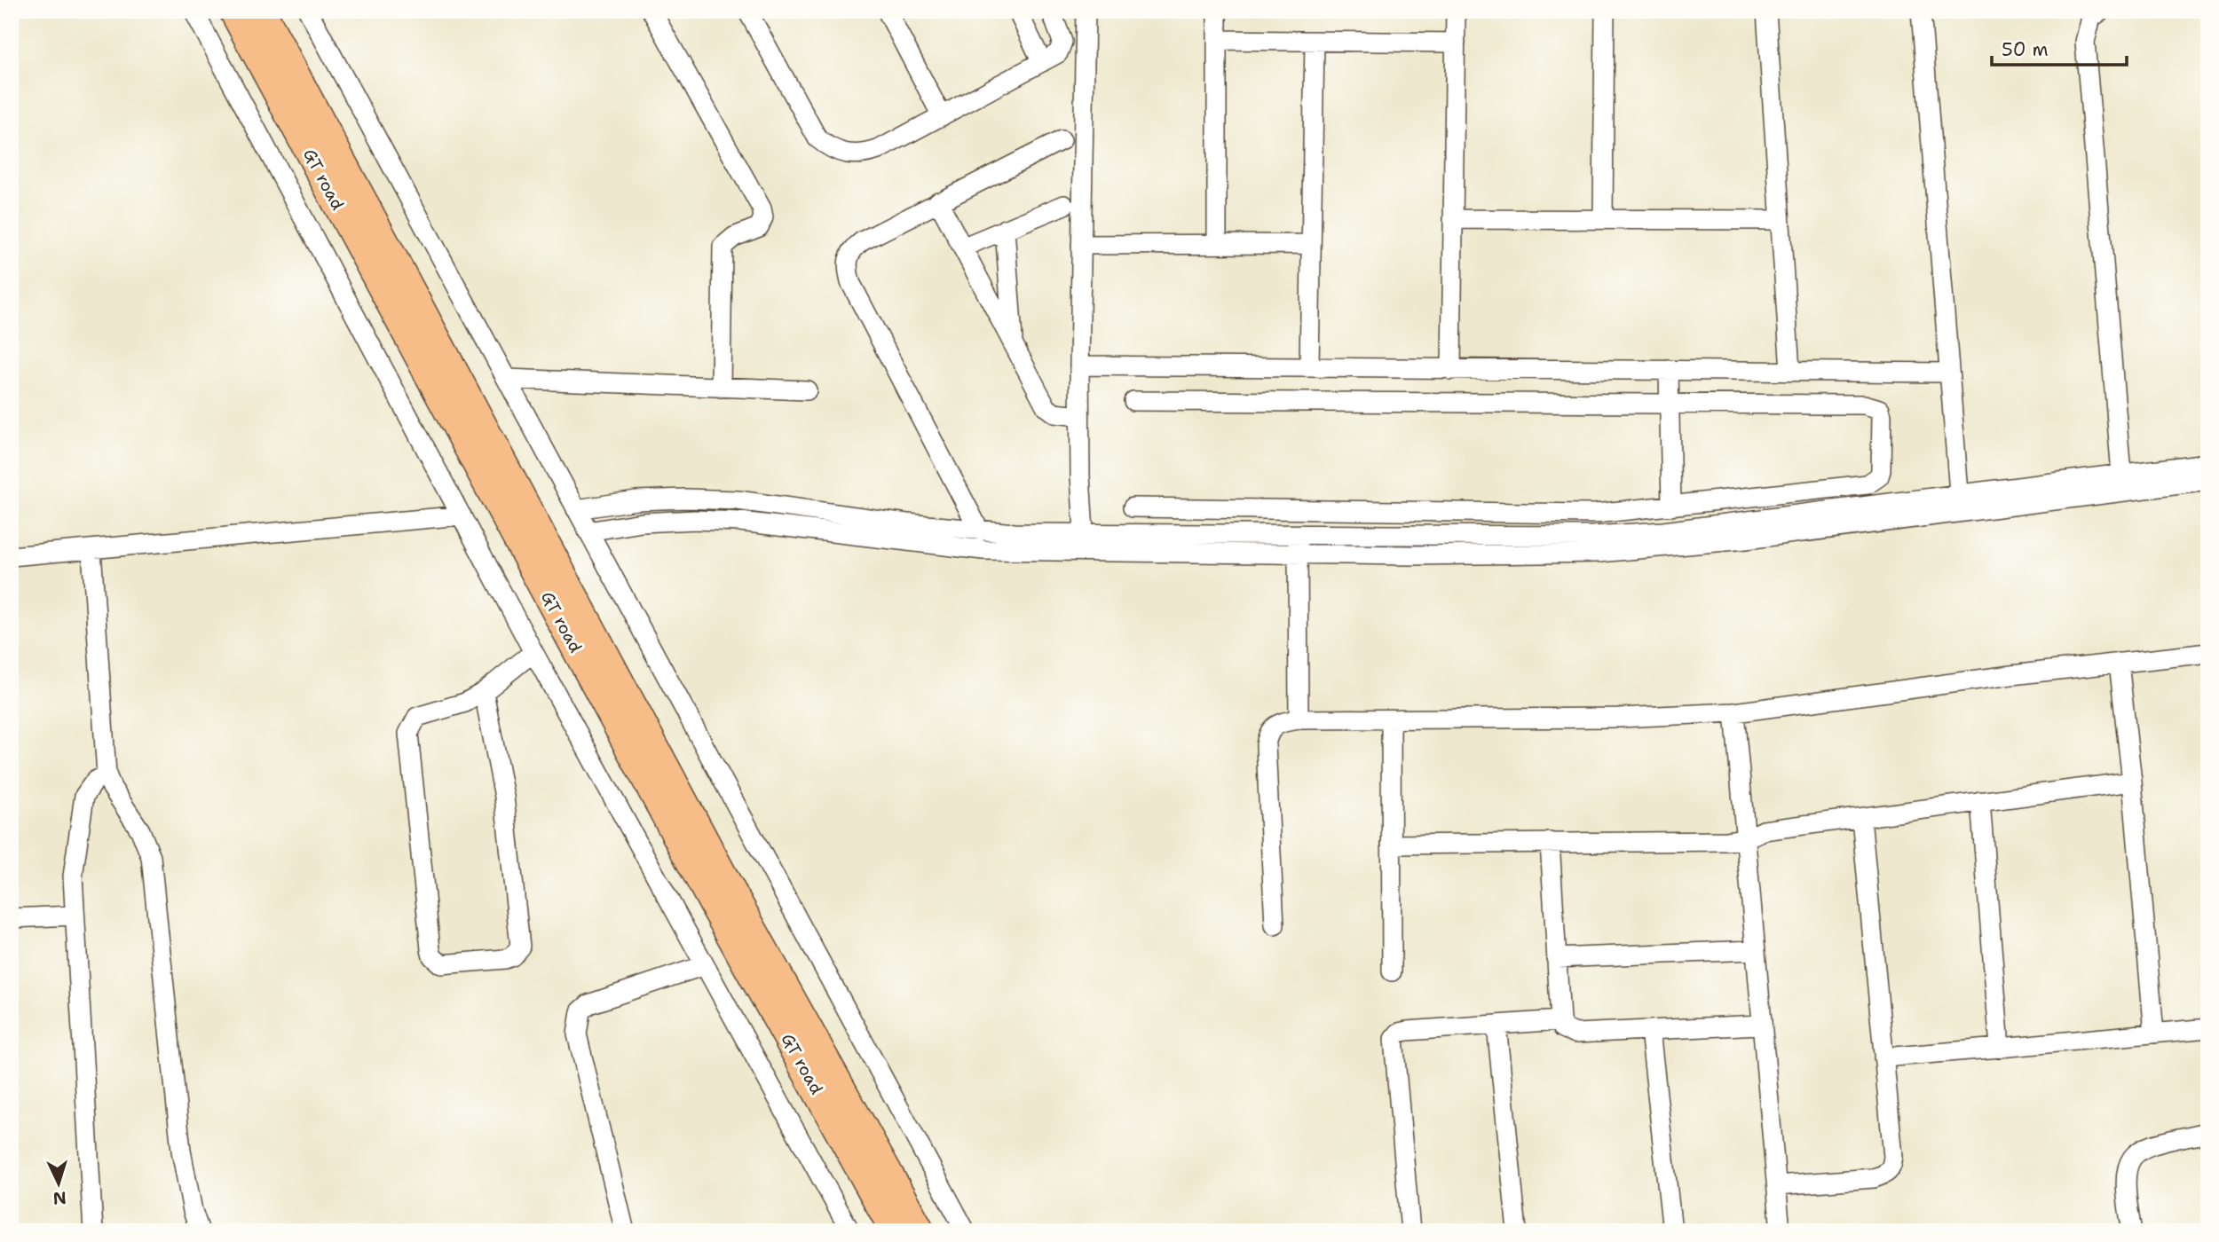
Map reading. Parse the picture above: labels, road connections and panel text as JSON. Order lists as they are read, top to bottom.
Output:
{
  "streets": {
    "highway": ["GT road"]
  },
  "scale_bar": "50 m",
  "north": "bottom"
}
